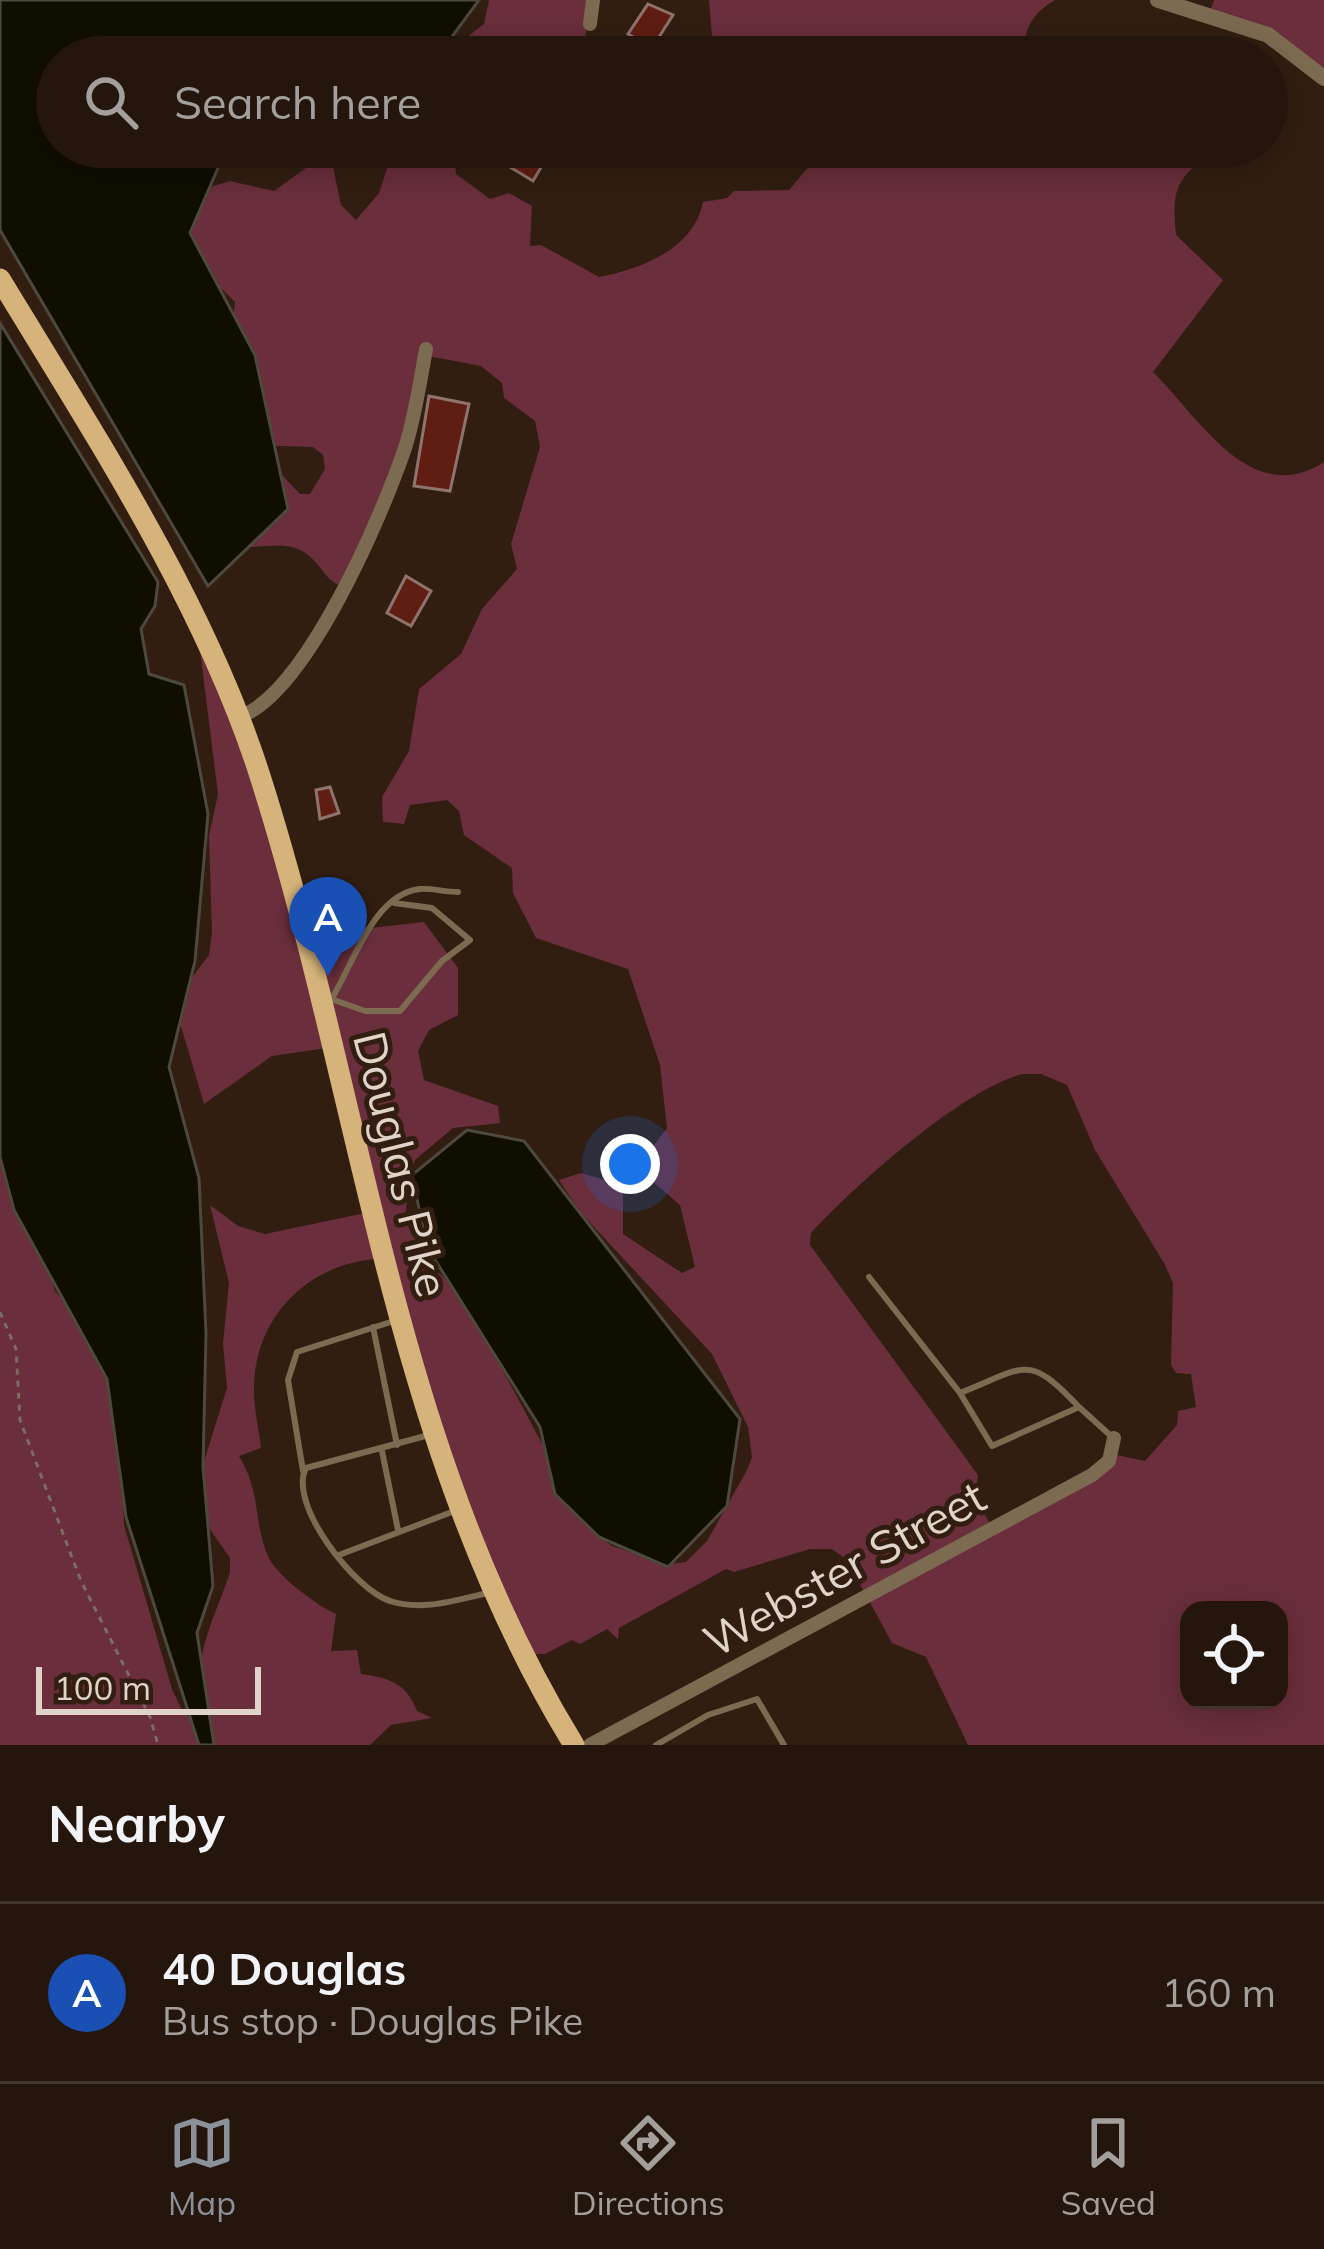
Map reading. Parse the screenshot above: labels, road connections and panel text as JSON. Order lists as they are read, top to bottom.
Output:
{
  "streets": {
    "main road": ["Douglas Pike"],
    "street": ["Webster Street"]
  },
  "crossings": [
    ["Douglas Pike", "Webster Street"]
  ],
  "scale_bar": "100 m",
  "page": {
    "search": "Search here",
    "pins": "A",
    "scale": "100 m",
    "heading": "Nearby",
    "list": [
      {
        "mark": "A",
        "name": "40 Douglas",
        "note": "Bus stop · Douglas Pike",
        "value": "160 m"
      }
    ],
    "nav": ["Map", "Directions", "Saved"]
  }
}
